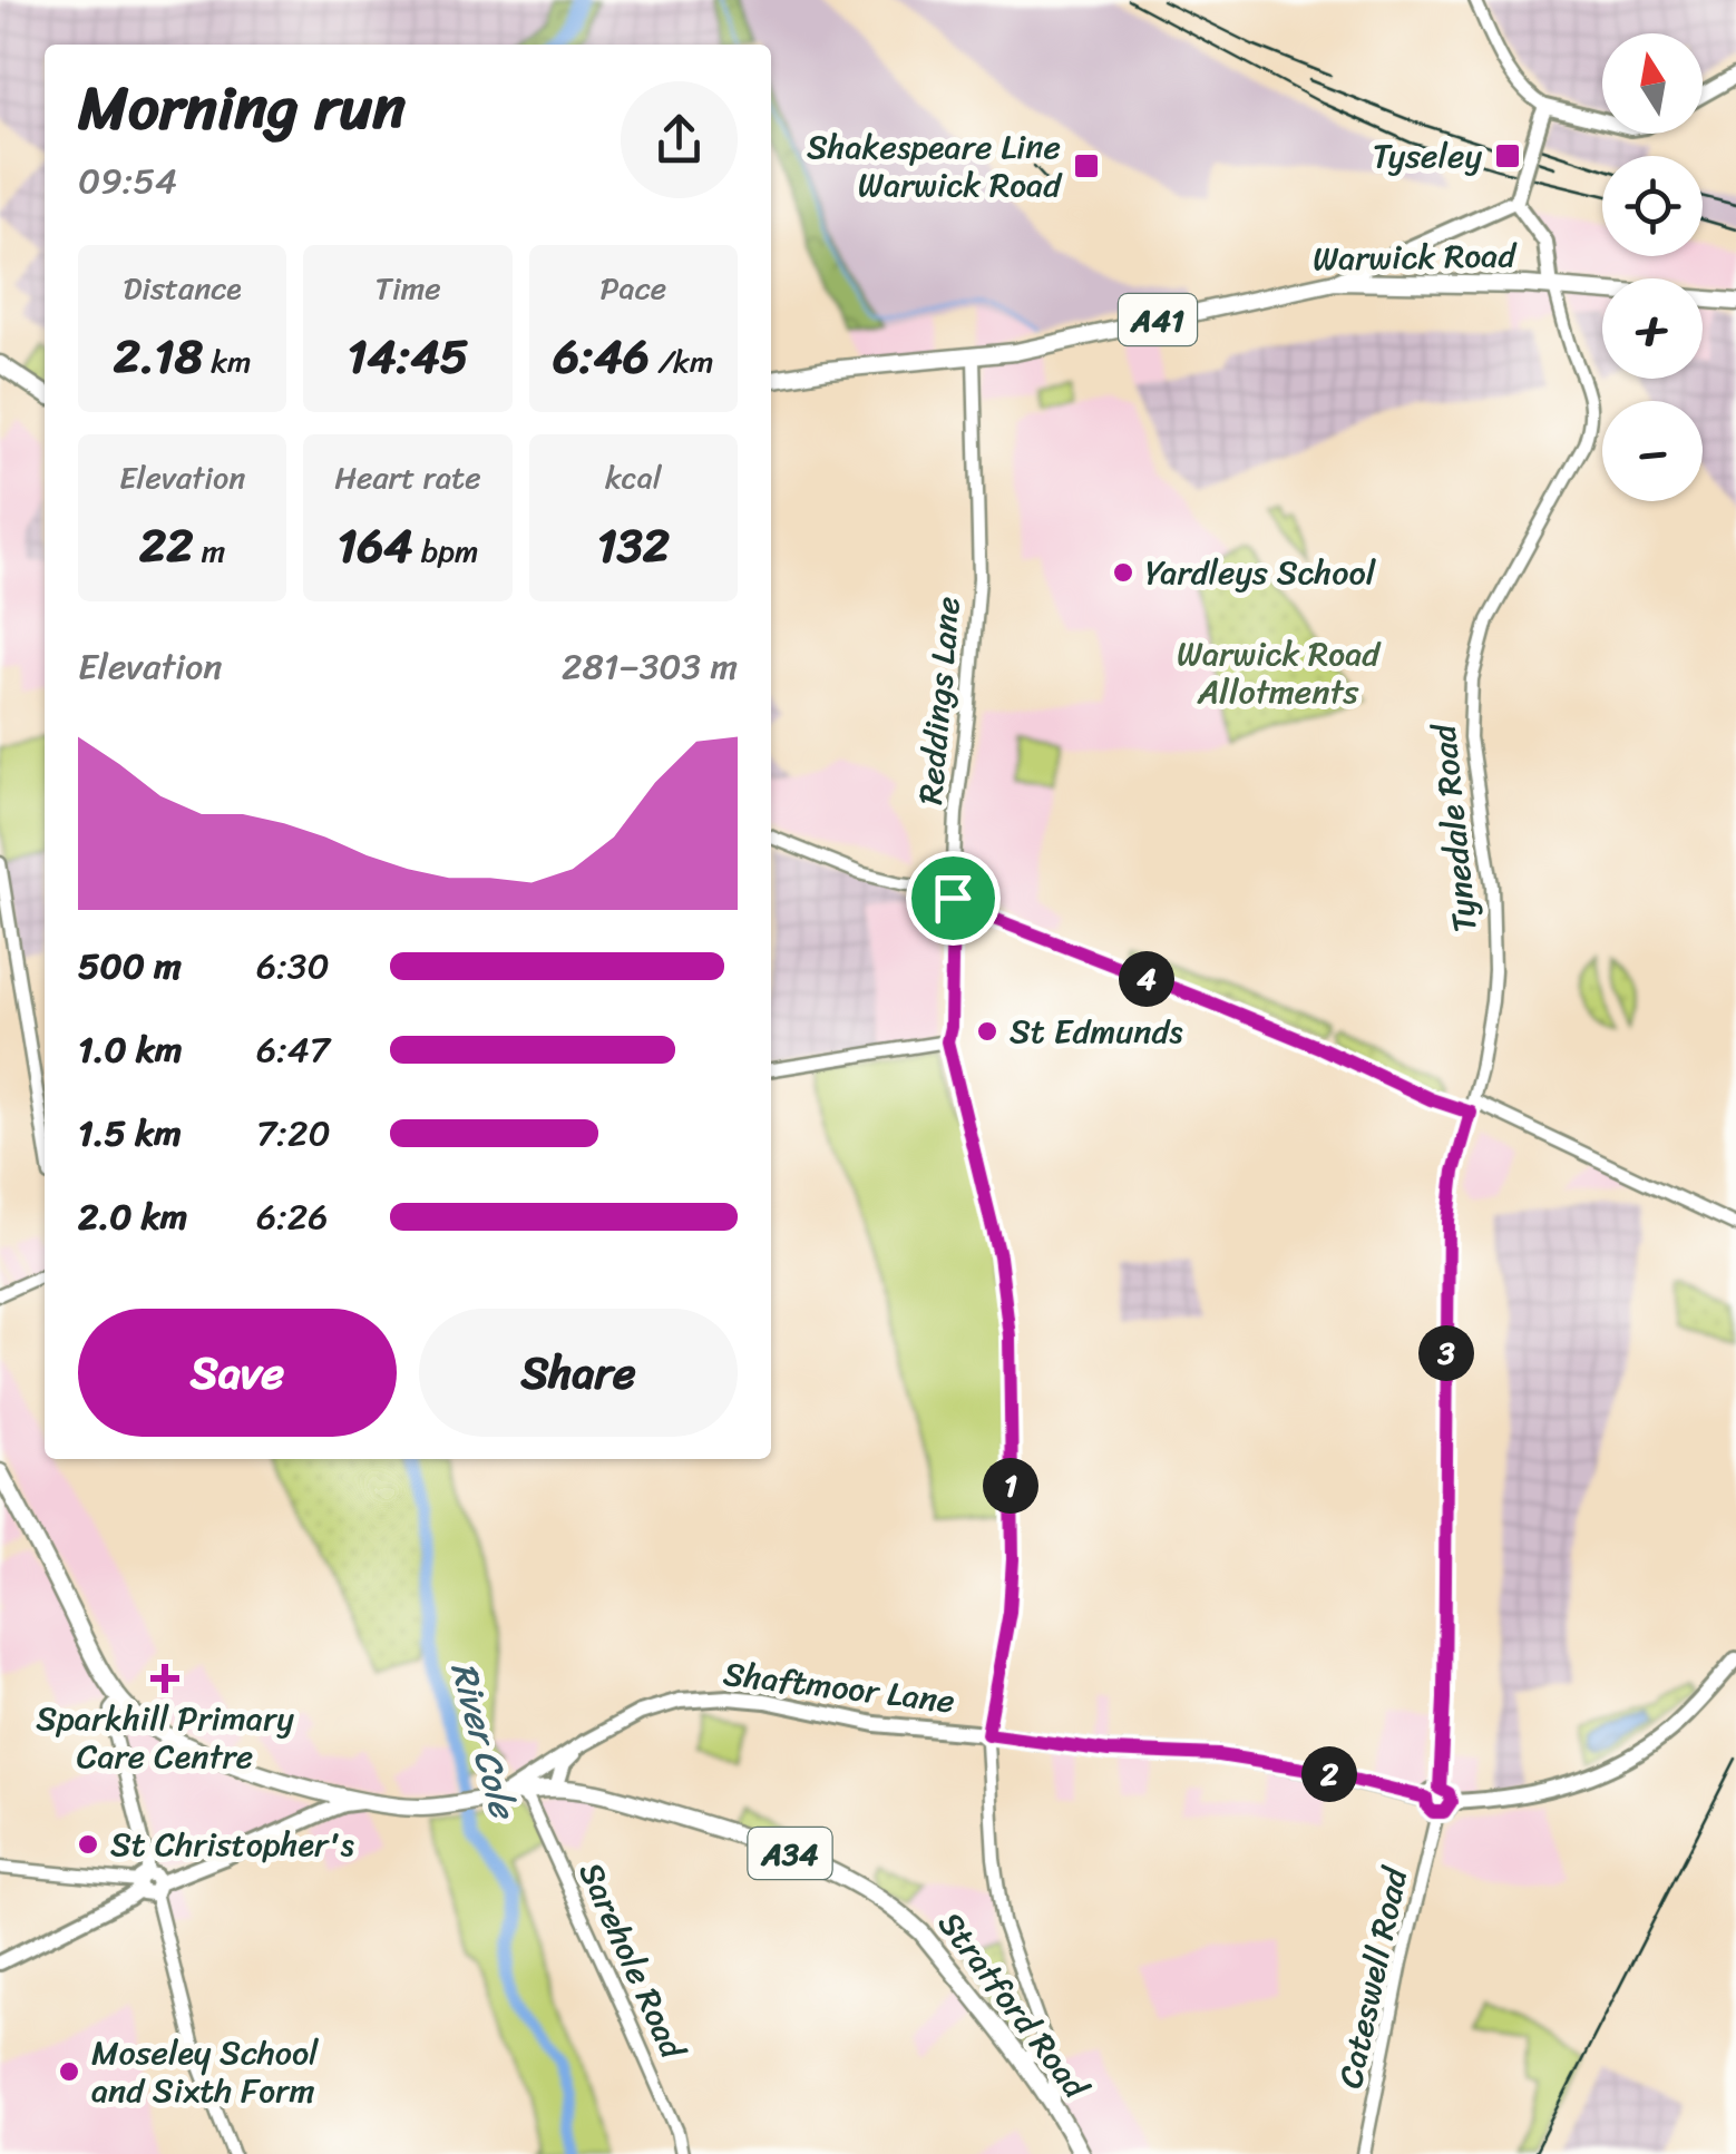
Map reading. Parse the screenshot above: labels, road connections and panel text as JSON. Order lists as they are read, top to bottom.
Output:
{
  "streets": {
    "highway": [
      "Warwick Road",
      "A41",
      "A34",
      "Stratford Road"
    ],
    "main road": ["Shaftmoor Lane"],
    "street": [
      "Reddings Lane",
      "Tynedale Road",
      "Sarehole Road",
      "Cateswell Road"
    ]
  },
  "crossings": [
    ["Warwick Road", "Reddings Lane"],
    ["Warwick Road", "Tynedale Road"],
    ["Reddings Lane", "Shaftmoor Lane"],
    ["Reddings Lane", "Stratford Road"],
    ["Tynedale Road", "Shaftmoor Lane"],
    ["Tynedale Road", "Cateswell Road"],
    ["Shaftmoor Lane", "Cateswell Road"],
    ["Shaftmoor Lane", "Stratford Road"],
    ["Sarehole Road", "Stratford Road"]
  ],
  "water": ["River Cole"],
  "parks": ["Warwick Road Allotments"],
  "places": {
    "transit": ["Tyseley", "Shakespeare Line Warwick Road"],
    "other": [
      "Yardleys School",
      "St Edmunds",
      "St Christopher's",
      "Moseley School and Sixth Form"
    ],
    "health": ["Sparkhill Primary Care Centre"]
  },
  "north": "top",
  "page": {
    "map_buttons": ["+", "−"],
    "heading": ["Morning run", "09:54"],
    "stats": [
      ["Distance", "2.18 km"],
      ["Time", "14:45"],
      ["Pace", "6:46 /km"],
      ["Elevation", "22 m"],
      ["Heart rate", "164 bpm"],
      ["kcal", "132"]
    ],
    "chart": ["Elevation", "281–303 m"],
    "list": [
      {
        "name": "500 m",
        "note": "6:30"
      },
      {
        "name": "1.0 km",
        "note": "6:47"
      },
      {
        "name": "1.5 km",
        "note": "7:20"
      },
      {
        "name": "2.0 km",
        "note": "6:26"
      }
    ],
    "pins": [
      "4",
      "3",
      "1",
      "2"
    ],
    "buttons": ["Save", "Share"]
  }
}
